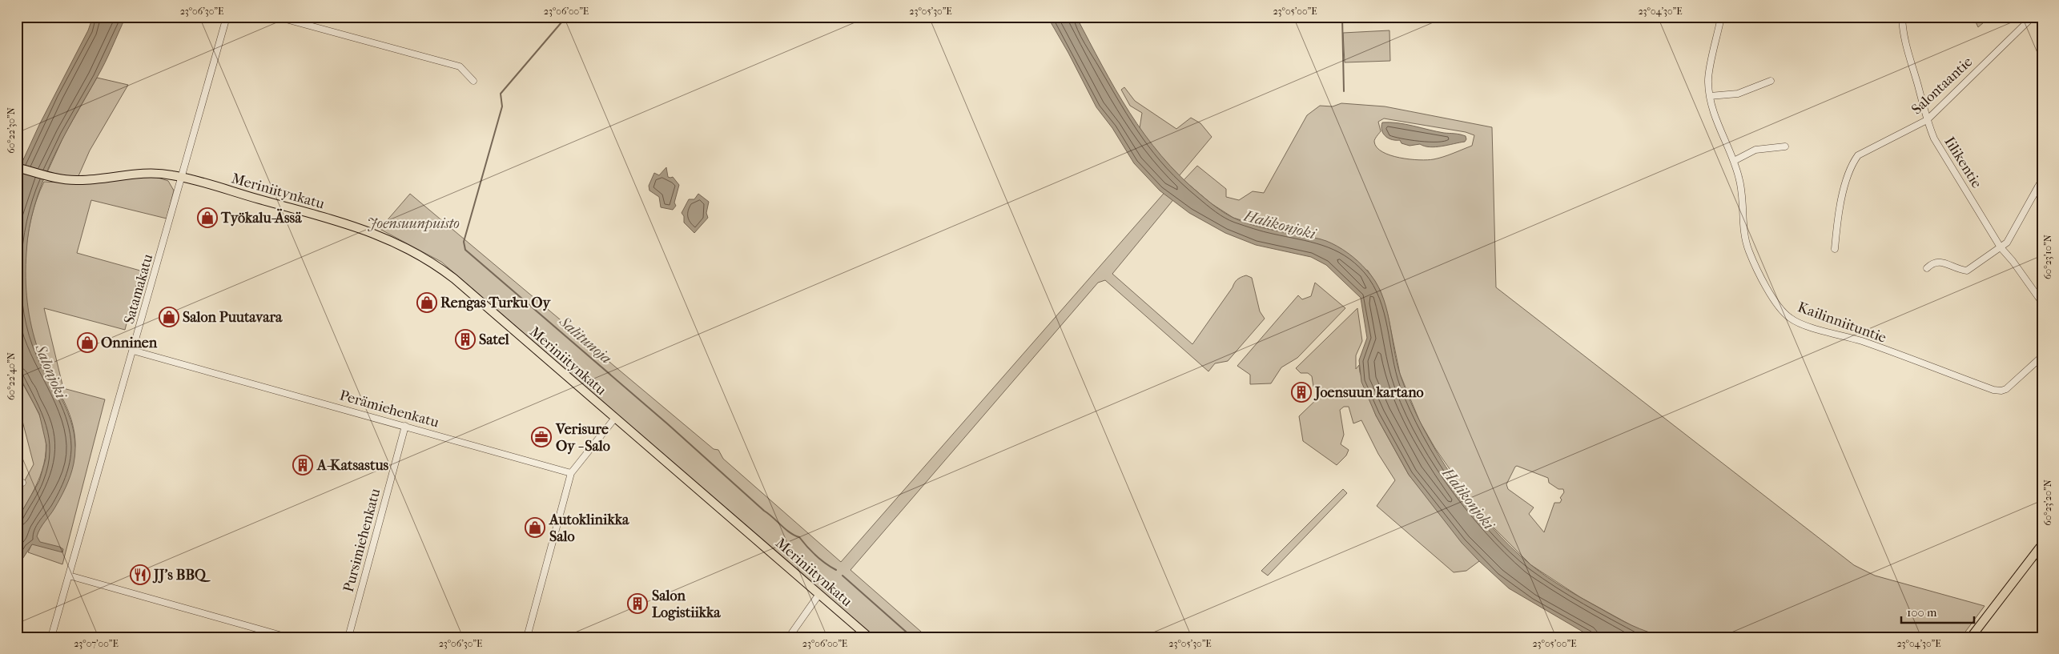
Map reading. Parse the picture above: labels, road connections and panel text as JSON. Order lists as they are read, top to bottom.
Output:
{
  "streets": {
    "main road": ["Meriniitynkatu"],
    "street": [
      "Salontaantie",
      "Iilikentie",
      "Satamakatu",
      "Kailinniituntie",
      "Perämiehenkatu",
      "Pursimiehenkatu"
    ]
  },
  "crossings": [
    ["Salontaantie", "Iilikentie"],
    ["Meriniitynkatu", "Satamakatu"],
    ["Satamakatu", "Perämiehenkatu"],
    ["Perämiehenkatu", "Pursimiehenkatu"]
  ],
  "water": ["Halikonjoki", "Salitunoja", "Salonjoki"],
  "parks": ["Joensuunpuisto"],
  "places": {
    "shop": [
      "Työkalu-Ässä",
      "Rengas Turku Oy",
      "Salon Puutavara",
      "Onninen",
      "Autoklinikka Salo"
    ],
    "building": [
      "Satel",
      "Joensuun kartano",
      "A-Katsastus",
      "Salon Logistiikka"
    ],
    "office": ["Verisure Oy - Salo"],
    "restaurant": ["JJ's BBQ"]
  },
  "scale_bar": "100 m",
  "coordinates": [
    "23°06'30\"E",
    "23°06'00\"E",
    "23°05'30\"E",
    "23°05'00\"E",
    "23°04'30\"E",
    "60°22'30\"N",
    "60°23'10\"N",
    "60°22'40\"N",
    "60°23'20\"N",
    "23°07'00\"E"
  ]
}
